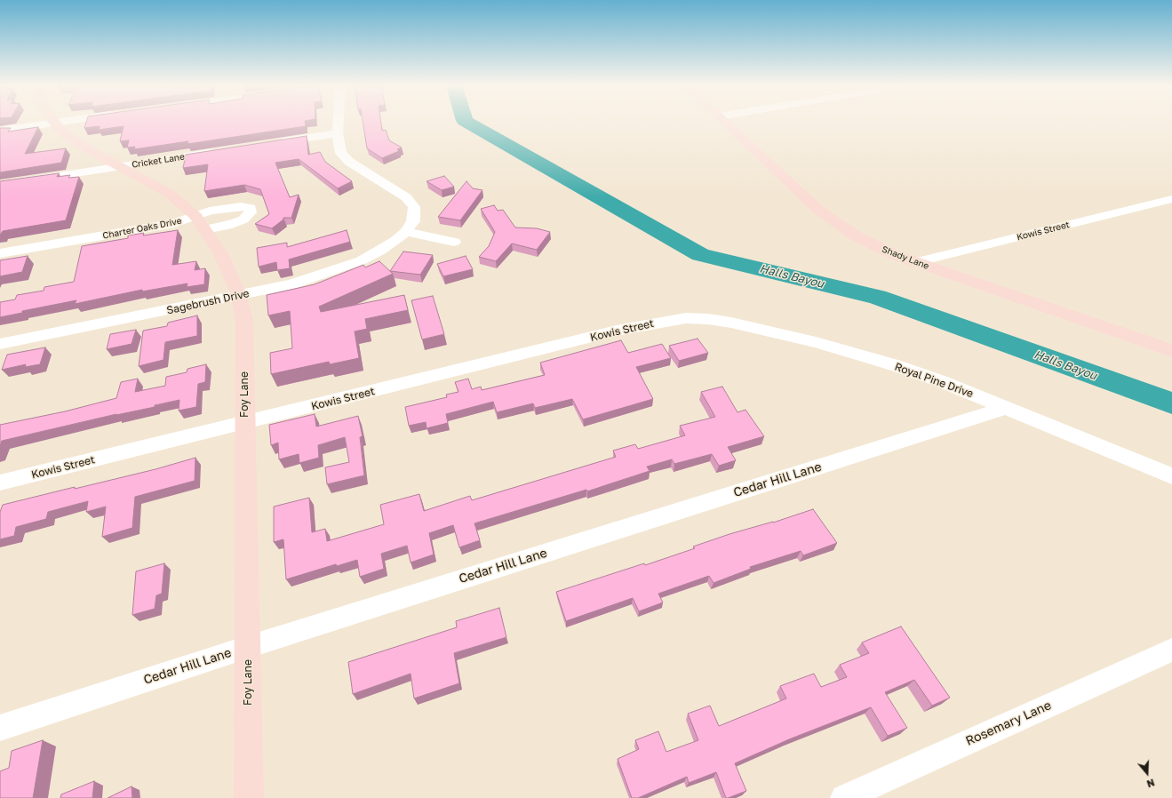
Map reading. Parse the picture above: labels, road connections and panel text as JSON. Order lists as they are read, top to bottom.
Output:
{
  "streets": {
    "street": [
      "Cricket Lane",
      "Charter Oaks Drive",
      "Kowis Street",
      "Shady Lane",
      "Sagebrush Drive",
      "Royal Pine Drive",
      "Foy Lane",
      "Cedar Hill Lane",
      "Rosemary Lane"
    ]
  },
  "crossings": [
    ["Cricket Lane", "Foy Lane"],
    ["Charter Oaks Drive", "Foy Lane"],
    ["Kowis Street", "Shady Lane"],
    ["Kowis Street", "Royal Pine Drive"],
    ["Kowis Street", "Foy Lane"],
    ["Sagebrush Drive", "Foy Lane"],
    ["Royal Pine Drive", "Cedar Hill Lane"],
    ["Foy Lane", "Cedar Hill Lane"]
  ],
  "water": ["Halls Bayou"],
  "north": "bottom"
}
